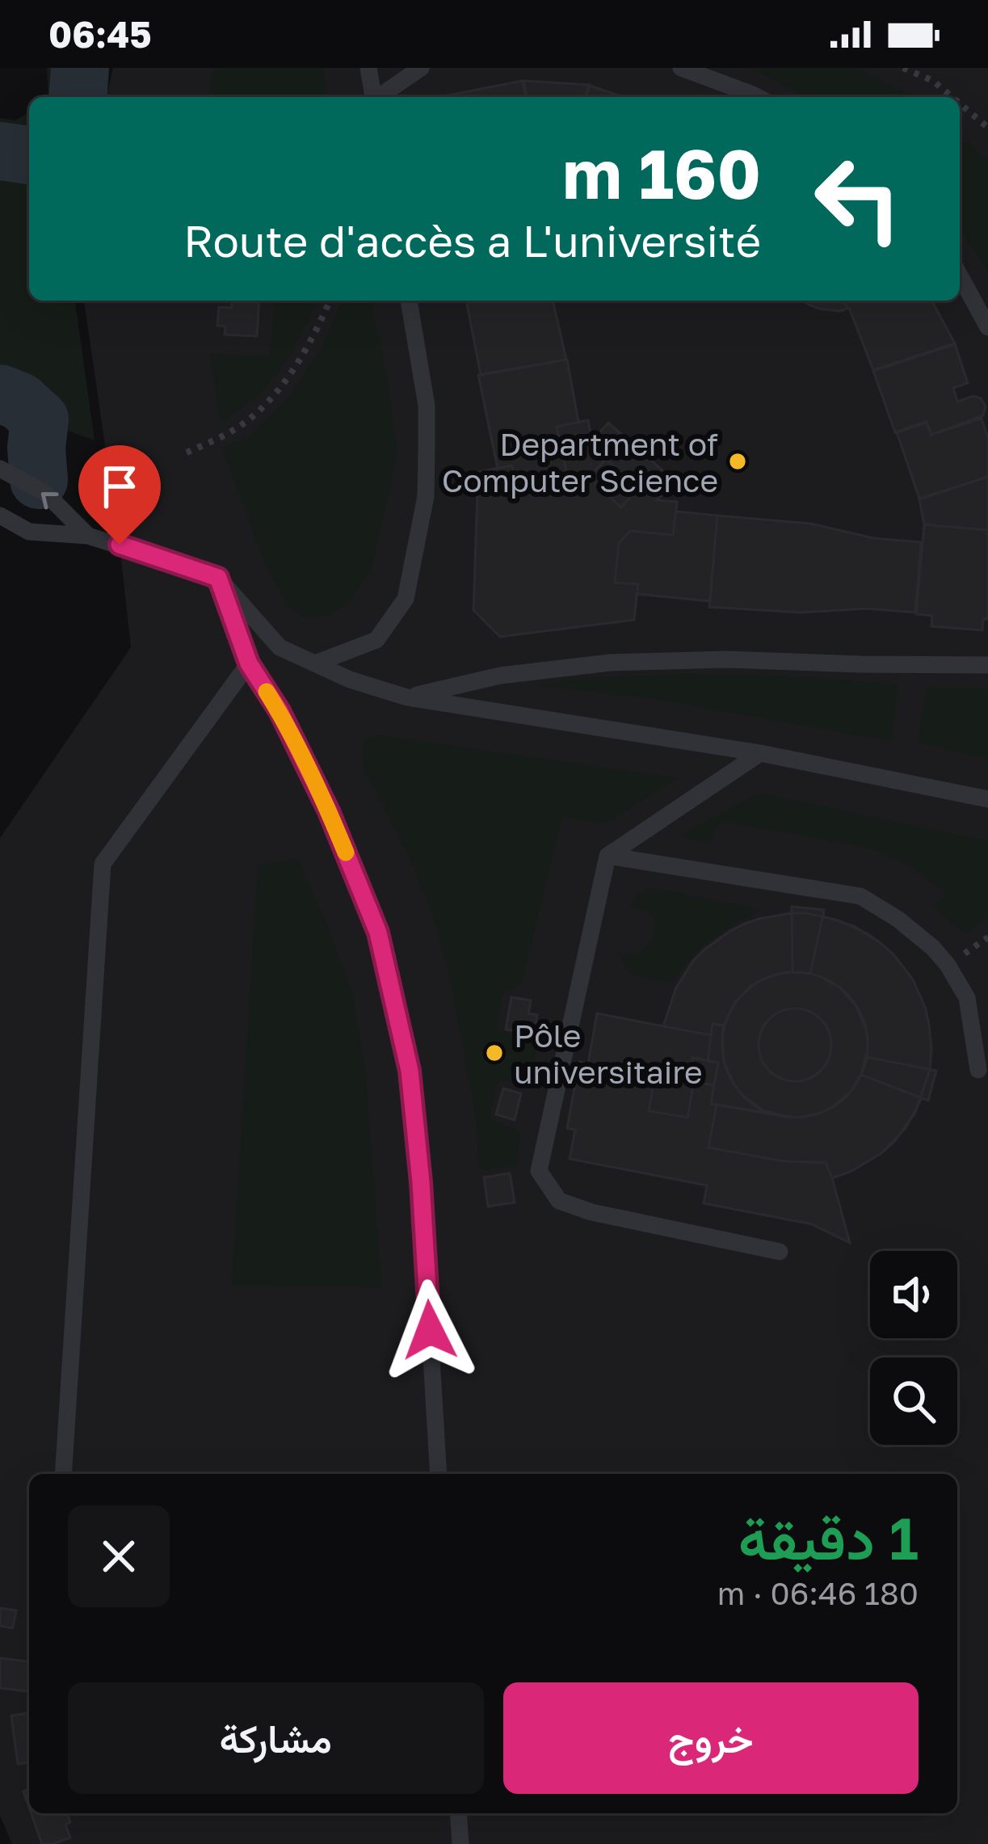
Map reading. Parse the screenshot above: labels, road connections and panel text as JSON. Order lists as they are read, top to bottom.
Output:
{
  "places": ["Department of Computer Science", "Pôle universitaire"],
  "page": {
    "status": "06:45",
    "turn": ["160 m", "Route d'accès a L'université"],
    "heading": ["1 دقيقة", "180 m · 06:46"],
    "buttons": ["خروج", "مشاركة"]
  }
}
